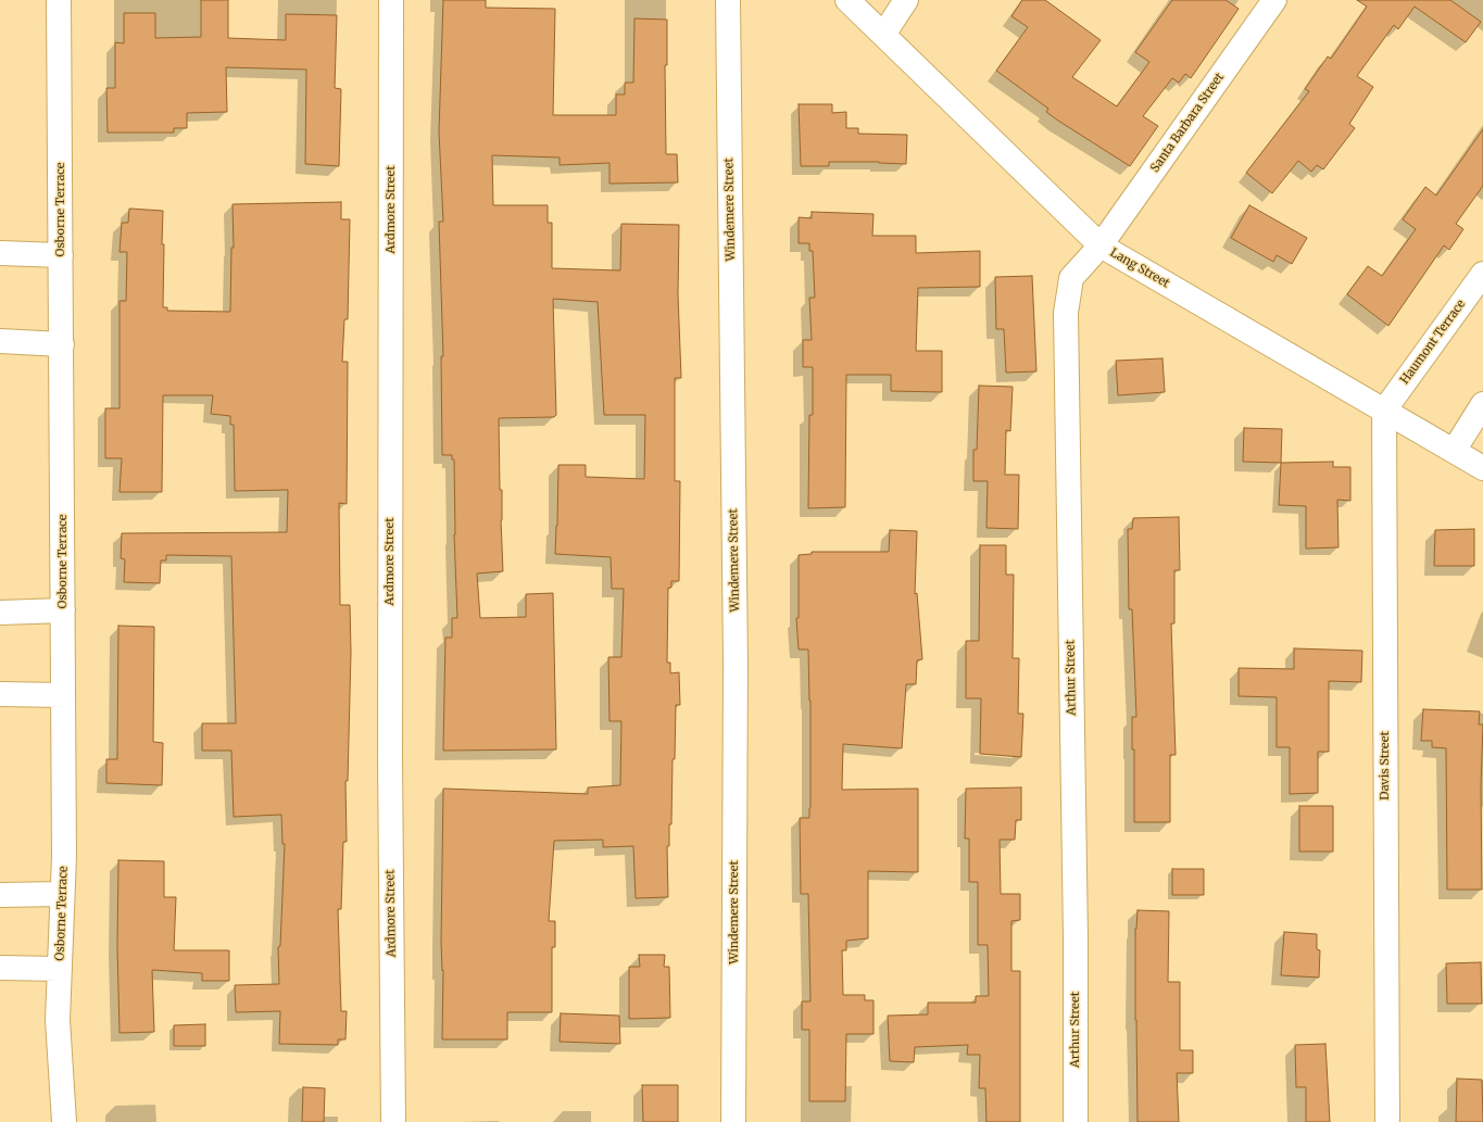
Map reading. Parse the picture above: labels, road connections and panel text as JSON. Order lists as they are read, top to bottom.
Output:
{
  "streets": {
    "street": [
      "Santa Barbara Street",
      "Osborne Terrace",
      "Ardmore Street",
      "Windemere Street",
      "Lang Street",
      "Haumont Terrace",
      "Arthur Street",
      "Davis Street"
    ]
  },
  "crossings": [
    ["Santa Barbara Street", "Lang Street"],
    ["Santa Barbara Street", "Arthur Street"],
    ["Lang Street", "Haumont Terrace"],
    ["Lang Street", "Arthur Street"],
    ["Lang Street", "Davis Street"],
    ["Haumont Terrace", "Davis Street"]
  ]
}
